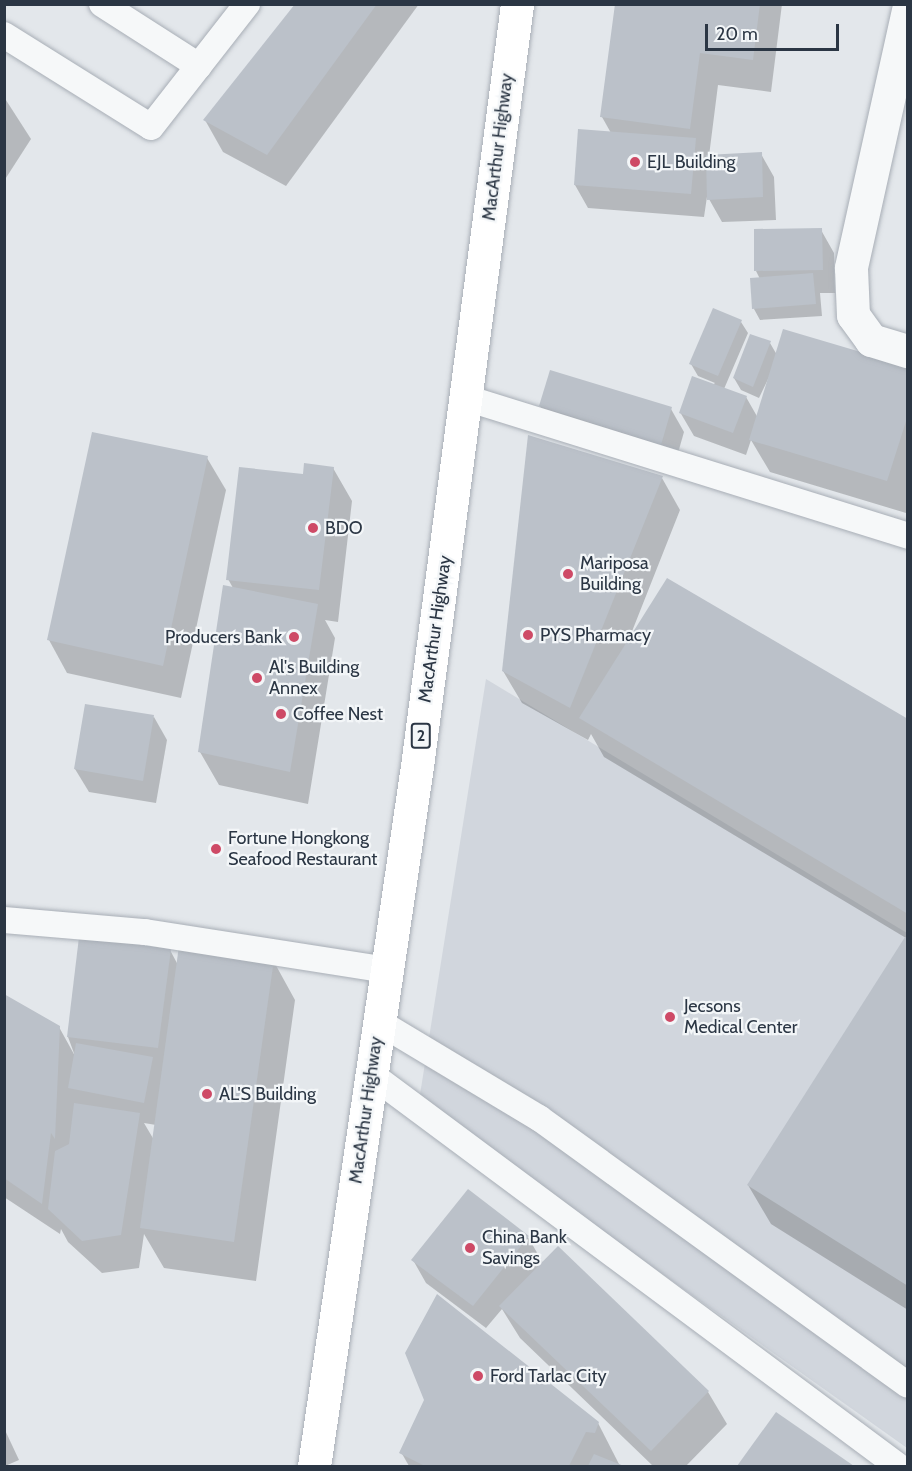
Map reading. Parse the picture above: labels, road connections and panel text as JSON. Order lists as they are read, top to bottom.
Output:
{
  "streets": {
    "highway": ["MacArthur Highway", "2"]
  },
  "places": [
    "EJL Building",
    "BDO",
    "Mariposa Building",
    "PYS Pharmacy",
    "Producers Bank",
    "Al's Building Annex",
    "Coffee Nest",
    "Fortune Hongkong Seafood Restaurant",
    "Jecsons Medical Center",
    "AL'S Building",
    "China Bank Savings",
    "Ford Tarlac City"
  ],
  "scale_bar": "20 m"
}
